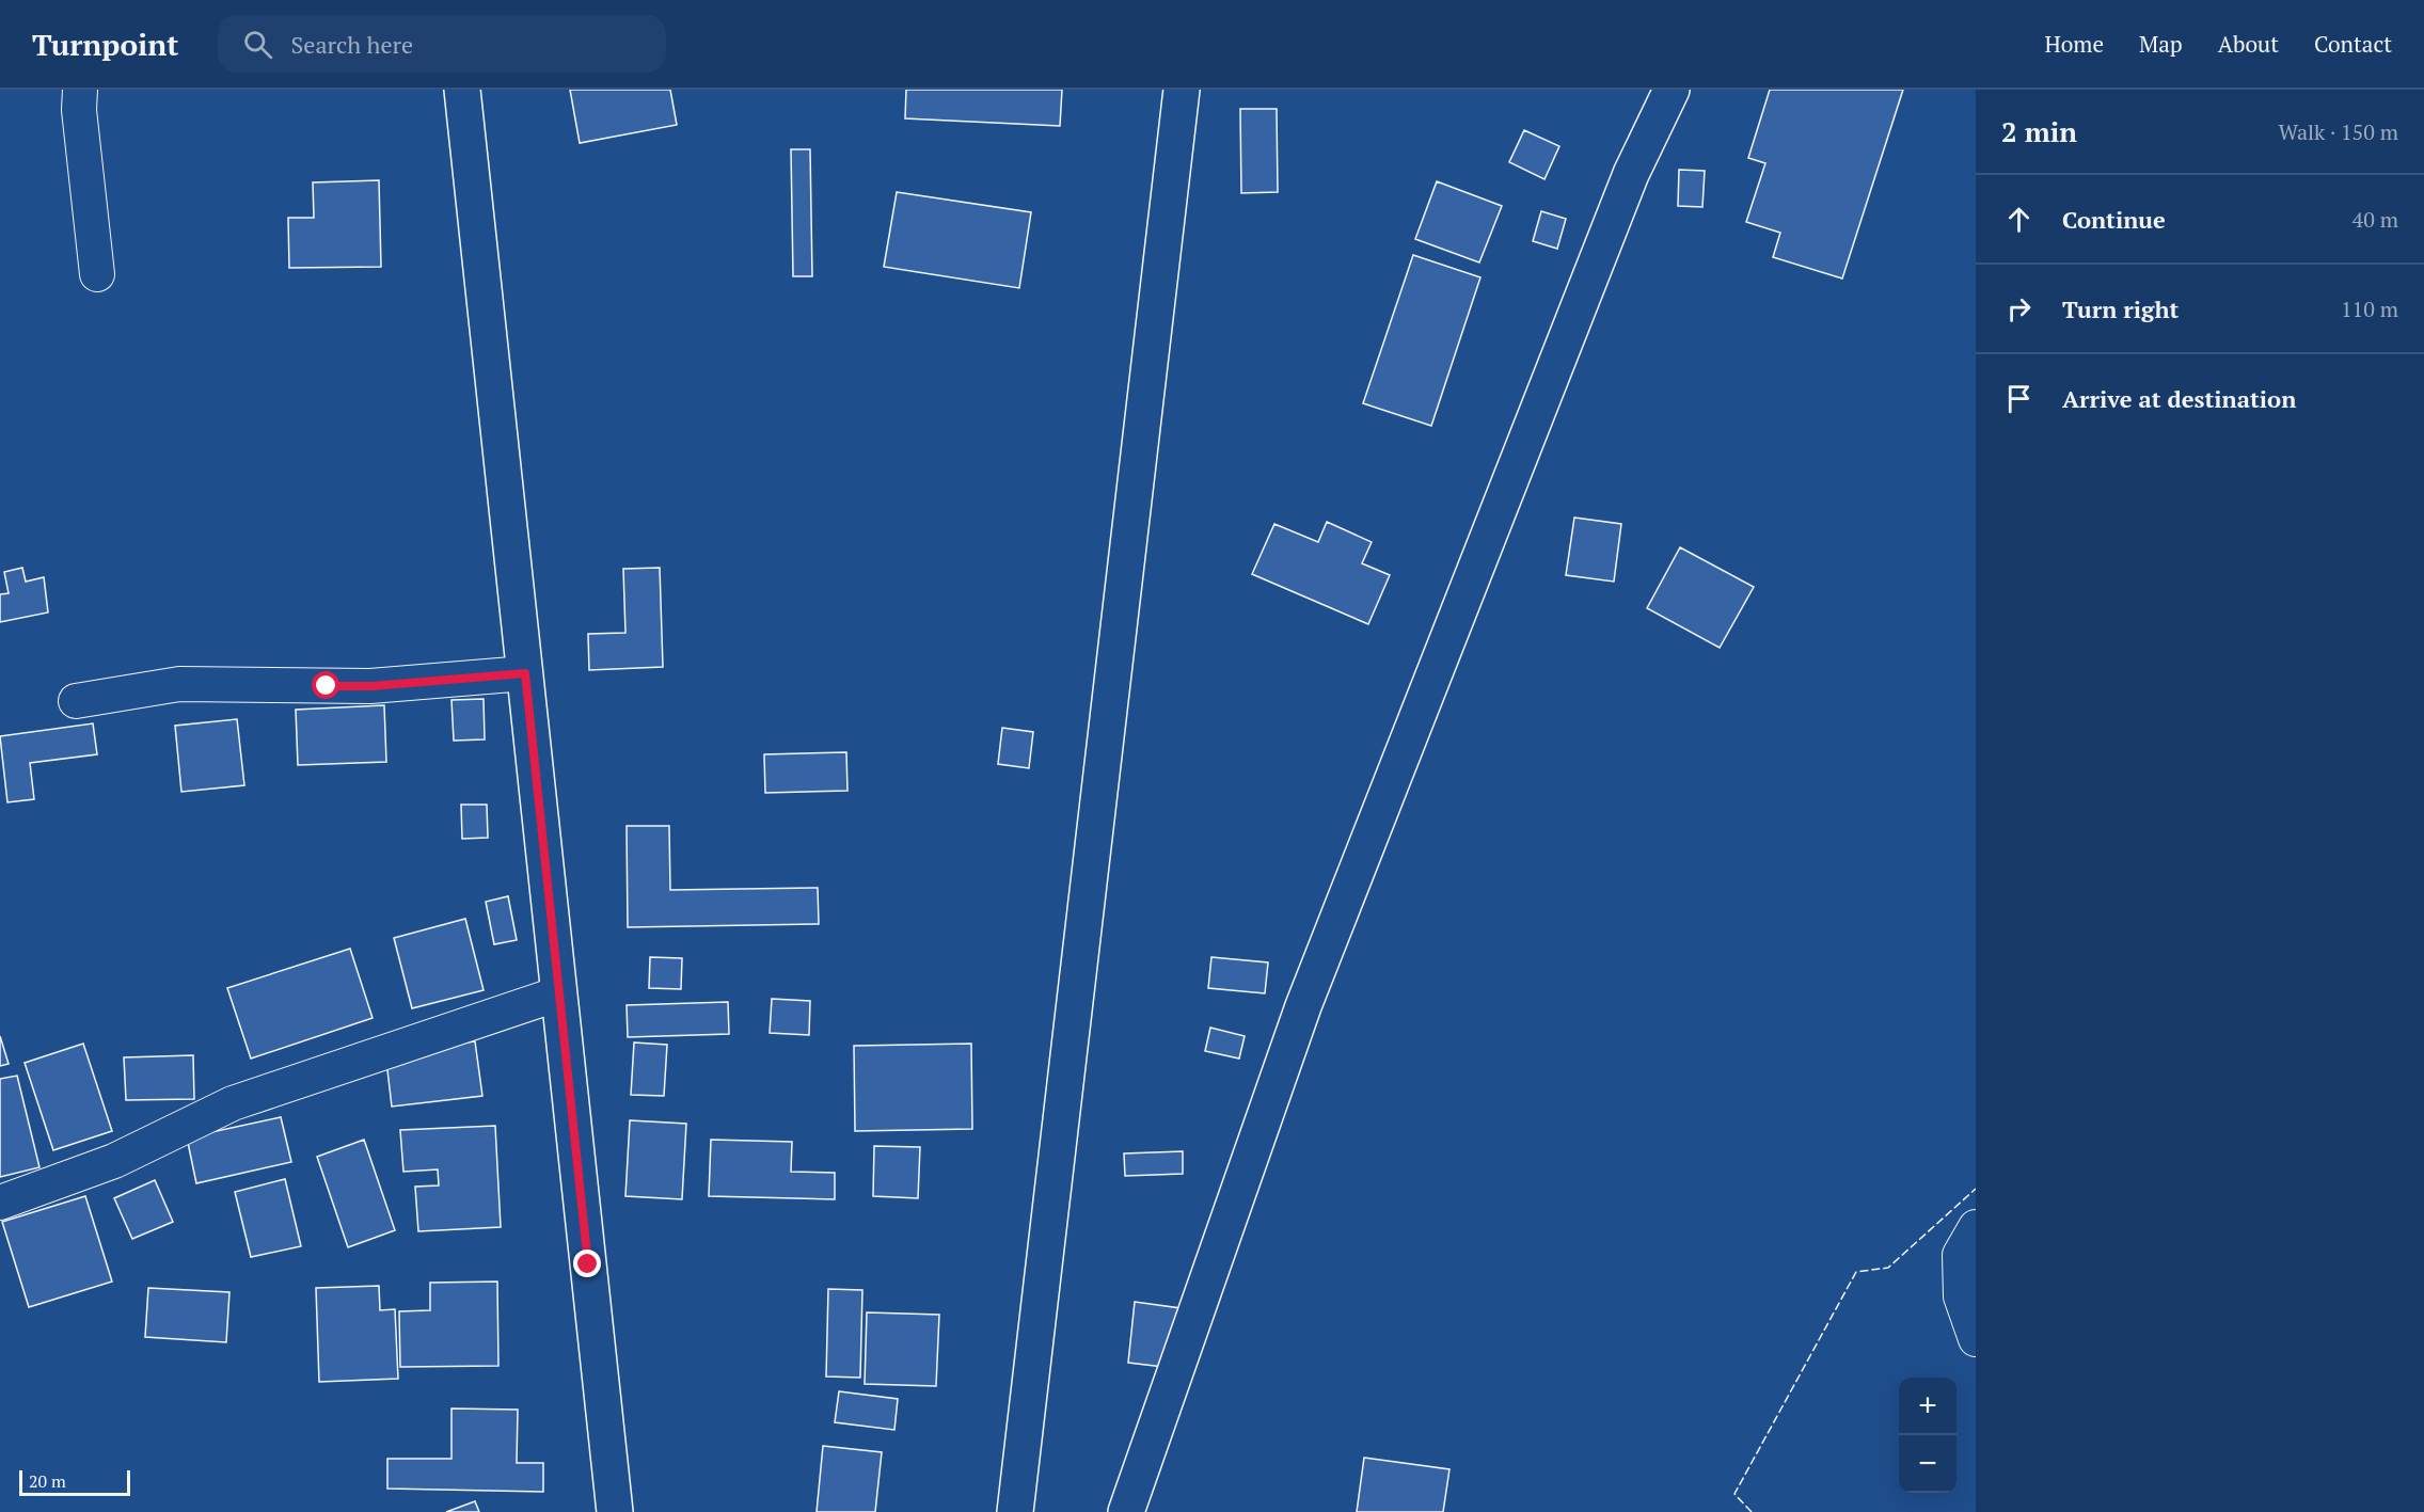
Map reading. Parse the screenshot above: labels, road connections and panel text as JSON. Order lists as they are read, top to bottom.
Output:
{
  "scale_bar": "20 m",
  "page": {
    "header": "Turnpoint",
    "search": "Search here",
    "nav": [
      "Home",
      "Map",
      "About",
      "Contact"
    ],
    "heading": ["2 min", "Walk · 150 m"],
    "list": [
      ["Continue", "40 m"],
      ["Turn right", "110 m"],
      "Arrive at destination"
    ],
    "map_buttons": ["+", "−"],
    "scale": "20 m"
  }
}
